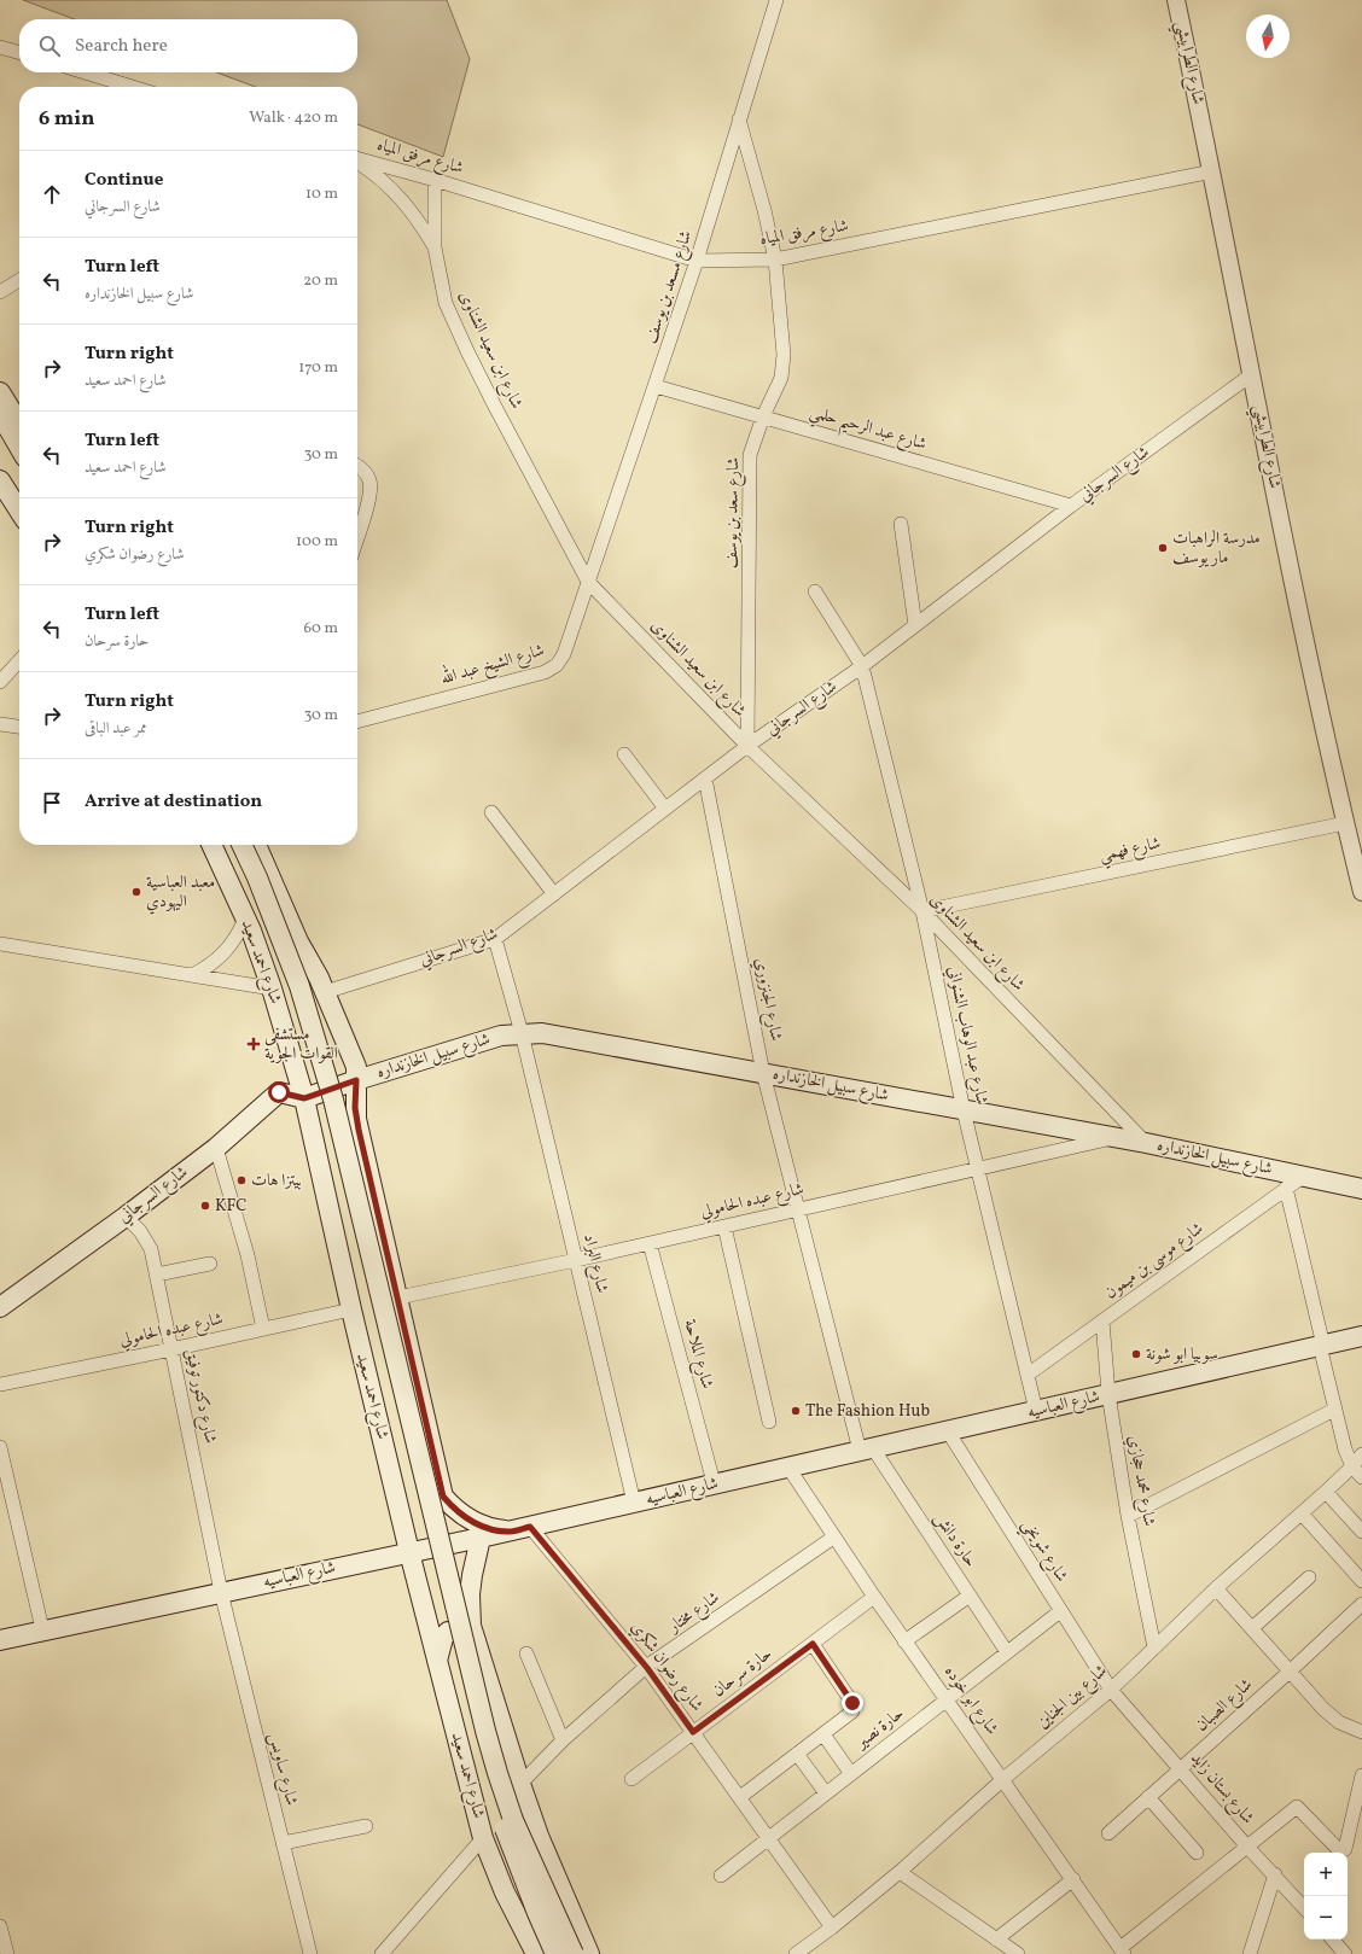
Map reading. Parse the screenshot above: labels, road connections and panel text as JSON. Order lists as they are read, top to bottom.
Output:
{
  "streets": {
    "main road": [
      "شارع السرجاني",
      "شارع احمد سعيد",
      "شارع سبيل الخازنداره",
      "شارع العباسيه"
    ],
    "street": [
      "شارع الطرابيشي",
      "شارع مرفق المياه",
      "شارع مسعد بن يوسف",
      "شارع ابن سعيد الشناوى",
      "شارع عبد الرحيم حلمي",
      "شارع سعد بن يوسف",
      "شارع الشيخ عبد الله",
      "شارع فهمي",
      "شارع الجنزوري",
      "شارع عبد الوهاب الشنواني",
      "شارع عبده الحامولي",
      "شارع موسى بن ميمون",
      "شارع البراد",
      "شارع الملاحة",
      "شارع دكتور توفيق",
      "شارع محمد حجازي",
      "حارة دانش",
      "شارع شويخي",
      "شارع مختار",
      "شارع رضوان شكري",
      "حارة سرحان",
      "شارع بين الجناين",
      "شارع ابو خوده",
      "شارع الصبان",
      "حارة نصير",
      "شارع ساويس",
      "شارع بستان زايد"
    ]
  },
  "crossings": [
    ["شارع الطرابيشي", "شارع مرفق المياه"],
    ["شارع الطرابيشي", "شارع السرجاني"],
    ["شارع الطرابيشي", "شارع فهمي"],
    ["شارع مرفق المياه", "شارع مسعد بن يوسف"],
    ["شارع مرفق المياه", "شارع ابن سعيد الشناوى"],
    ["شارع مرفق المياه", "شارع سعد بن يوسف"],
    ["شارع مسعد بن يوسف", "شارع ابن سعيد الشناوى"],
    ["شارع مسعد بن يوسف", "شارع عبد الرحيم حلمي"],
    ["شارع مسعد بن يوسف", "شارع سعد بن يوسف"],
    ["شارع مسعد بن يوسف", "شارع الشيخ عبد الله"],
    ["شارع ابن سعيد الشناوى", "شارع السرجاني"],
    ["شارع ابن سعيد الشناوى", "شارع سعد بن يوسف"],
    ["شارع ابن سعيد الشناوى", "شارع الشيخ عبد الله"],
    ["شارع ابن سعيد الشناوى", "شارع فهمي"],
    ["شارع ابن سعيد الشناوى", "شارع عبد الوهاب الشنواني"],
    ["شارع ابن سعيد الشناوى", "شارع سبيل الخازنداره"],
    ["شارع عبد الرحيم حلمي", "شارع السرجاني"],
    ["شارع عبد الرحيم حلمي", "شارع سعد بن يوسف"],
    ["شارع السرجاني", "شارع سعد بن يوسف"],
    ["شارع السرجاني", "شارع احمد سعيد"],
    ["شارع السرجاني", "شارع الجنزوري"],
    ["شارع السرجاني", "شارع عبد الوهاب الشنواني"],
    ["شارع السرجاني", "شارع سبيل الخازنداره"],
    ["شارع السرجاني", "شارع البراد"],
    ["شارع السرجاني", "شارع دكتور توفيق"],
    ["شارع فهمي", "شارع عبد الوهاب الشنواني"],
    ["شارع احمد سعيد", "شارع سبيل الخازنداره"],
    ["شارع احمد سعيد", "شارع عبده الحامولي"],
    ["شارع احمد سعيد", "شارع العباسيه"],
    ["شارع الجنزوري", "شارع سبيل الخازنداره"],
    ["شارع الجنزوري", "شارع عبده الحامولي"],
    ["شارع الجنزوري", "شارع العباسيه"],
    ["شارع الجنزوري", "حارة دانش"],
    ["شارع عبد الوهاب الشنواني", "شارع سبيل الخازنداره"],
    ["شارع عبد الوهاب الشنواني", "شارع عبده الحامولي"],
    ["شارع عبد الوهاب الشنواني", "شارع موسى بن ميمون"],
    ["شارع عبد الوهاب الشنواني", "شارع العباسيه"],
    ["شارع سبيل الخازنداره", "شارع عبده الحامولي"],
    ["شارع سبيل الخازنداره", "شارع موسى بن ميمون"],
    ["شارع سبيل الخازنداره", "شارع البراد"],
    ["شارع عبده الحامولي", "شارع البراد"],
    ["شارع عبده الحامولي", "شارع الملاحة"],
    ["شارع عبده الحامولي", "شارع دكتور توفيق"],
    ["شارع موسى بن ميمون", "شارع محمد حجازي"],
    ["شارع البراد", "شارع العباسيه"],
    ["شارع دكتور توفيق", "شارع العباسيه"],
    ["شارع دكتور توفيق", "شارع ساويس"],
    ["شارع العباسيه", "شارع محمد حجازي"],
    ["شارع العباسيه", "حارة دانش"],
    ["شارع العباسيه", "شارع شويخي"],
    ["شارع العباسيه", "شارع رضوان شكري"],
    ["شارع العباسيه", "شارع ابو خوده"],
    ["شارع العباسيه", "شارع ساويس"],
    ["شارع محمد حجازي", "شارع بين الجناين"],
    ["حارة دانش", "حارة نصير"],
    ["شارع شويخي", "شارع بين الجناين"],
    ["شارع شويخي", "حارة نصير"],
    ["شارع شويخي", "شارع بستان زايد"],
    ["شارع مختار", "شارع رضوان شكري"],
    ["شارع مختار", "شارع ابو خوده"],
    ["شارع رضوان شكري", "حارة سرحان"],
    ["شارع رضوان شكري", "شارع بين الجناين"],
    ["شارع رضوان شكري", "حارة نصير"],
    ["حارة سرحان", "شارع ابو خوده"],
    ["شارع بين الجناين", "شارع ابو خوده"],
    ["شارع بين الجناين", "شارع بستان زايد"],
    ["شارع ابو خوده", "حارة نصير"],
    ["شارع الصبان", "شارع بستان زايد"]
  ],
  "places": {
    "other": [
      "مدرسة الراهبات مار يوسف",
      "معبد العباسية اليهودي",
      "بيتزا هات",
      "KFC",
      "سوبيا ابو شونة",
      "The Fashion Hub"
    ],
    "health": ["مستشفى القوات الجوية"]
  },
  "north": "bottom",
  "page": {
    "search": "Search here",
    "heading": ["6 min", "Walk · 420 m"],
    "list": [
      ["Continue", "شارع السرجاني", "10 m"],
      ["Turn left", "شارع سبيل الخازنداره", "20 m"],
      ["Turn right", "شارع احمد سعيد", "170 m"],
      ["Turn left", "شارع احمد سعيد", "30 m"],
      ["Turn right", "شارع رضوان شكري", "100 m"],
      ["Turn left", "حارة سرحان", "60 m"],
      ["Turn right", "ممر عبد الباقى", "30 m"],
      "Arrive at destination"
    ],
    "map_buttons": ["+", "−"]
  }
}
